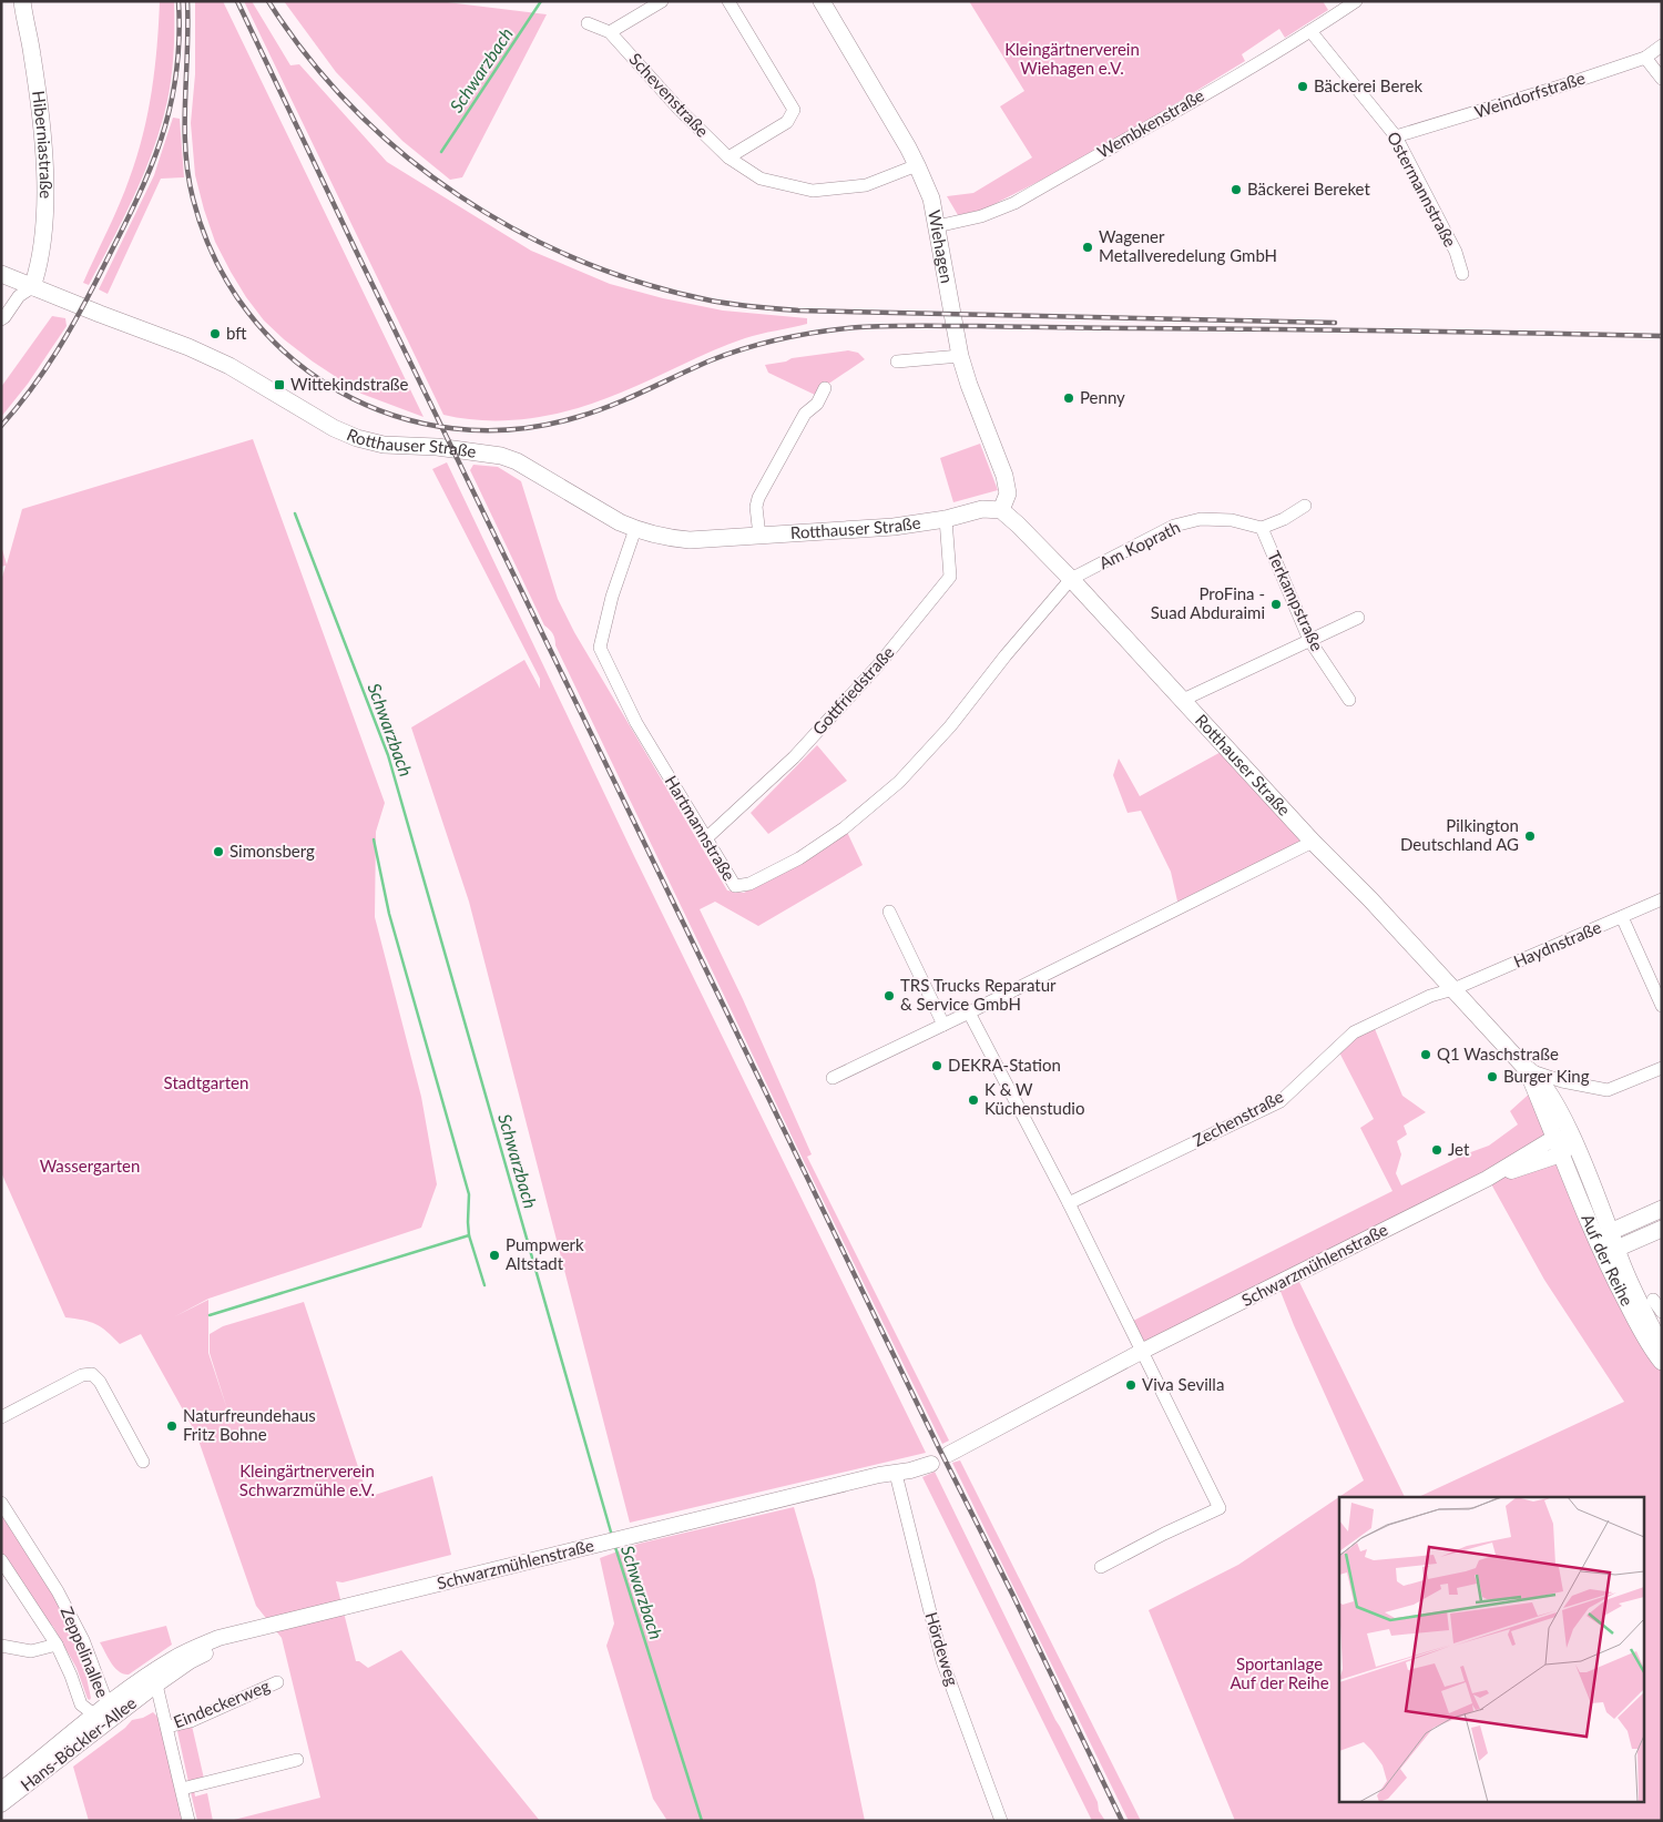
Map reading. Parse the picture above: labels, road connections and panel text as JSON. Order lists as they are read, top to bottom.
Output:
{
  "streets": {
    "main road": [
      "Hiberniastraße",
      "Wiehagen",
      "Rotthauser Straße",
      "Auf der Reihe"
    ],
    "street": [
      "Schevenstraße",
      "Weindorfstraße",
      "Wembkenstraße",
      "Ostermannstraße",
      "Am Koprath",
      "Terkampstraße",
      "Gottfriedstraße",
      "Hartmannstraße",
      "Haydnstraße",
      "Zechenstraße",
      "Schwarzmühlenstraße",
      "Hördeweg",
      "Zeppelinallee",
      "Eindeckerweg",
      "Hans-Böckler-Allee"
    ]
  },
  "crossings": [
    ["Schevenstraße", "Wiehagen"],
    ["Weindorfstraße", "Ostermannstraße"],
    ["Wembkenstraße", "Ostermannstraße"],
    ["Wembkenstraße", "Wiehagen"],
    ["Hiberniastraße", "Rotthauser Straße"],
    ["Wiehagen", "Rotthauser Straße"],
    ["Rotthauser Straße", "Am Koprath"],
    ["Rotthauser Straße", "Gottfriedstraße"],
    ["Rotthauser Straße", "Hartmannstraße"],
    ["Rotthauser Straße", "Haydnstraße"],
    ["Rotthauser Straße", "Zechenstraße"],
    ["Rotthauser Straße", "Auf der Reihe"],
    ["Rotthauser Straße", "Schwarzmühlenstraße"],
    ["Am Koprath", "Terkampstraße"],
    ["Am Koprath", "Hartmannstraße"],
    ["Gottfriedstraße", "Hartmannstraße"],
    ["Haydnstraße", "Zechenstraße"],
    ["Auf der Reihe", "Schwarzmühlenstraße"],
    ["Schwarzmühlenstraße", "Hördeweg"],
    ["Schwarzmühlenstraße", "Hans-Böckler-Allee"],
    ["Zeppelinallee", "Hans-Böckler-Allee"]
  ],
  "water": ["Schwarzbach"],
  "parks": [
    "Kleingärtnerverein Wiehagen e.V.",
    "Stadtgarten",
    "Wassergarten",
    "Kleingärtnerverein Schwarzmühle e.V.",
    "Sportanlage Auf der Reihe"
  ],
  "places": {
    "other": [
      "Bäckerei Berek",
      "Bäckerei Bereket",
      "Wagener Metallveredelung GmbH",
      "bft",
      "Penny",
      "ProFina - Suad Abduraimi",
      "Pilkington Deutschland AG",
      "Simonsberg",
      "TRS Trucks Reparatur & Service GmbH",
      "Q1 Waschstraße",
      "DEKRA-Station",
      "Burger King",
      "K & W Küchenstudio",
      "Jet",
      "Pumpwerk Altstadt",
      "Viva Sevilla",
      "Naturfreundehaus Fritz Bohne"
    ],
    "transit": ["Wittekindstraße"]
  }
}
